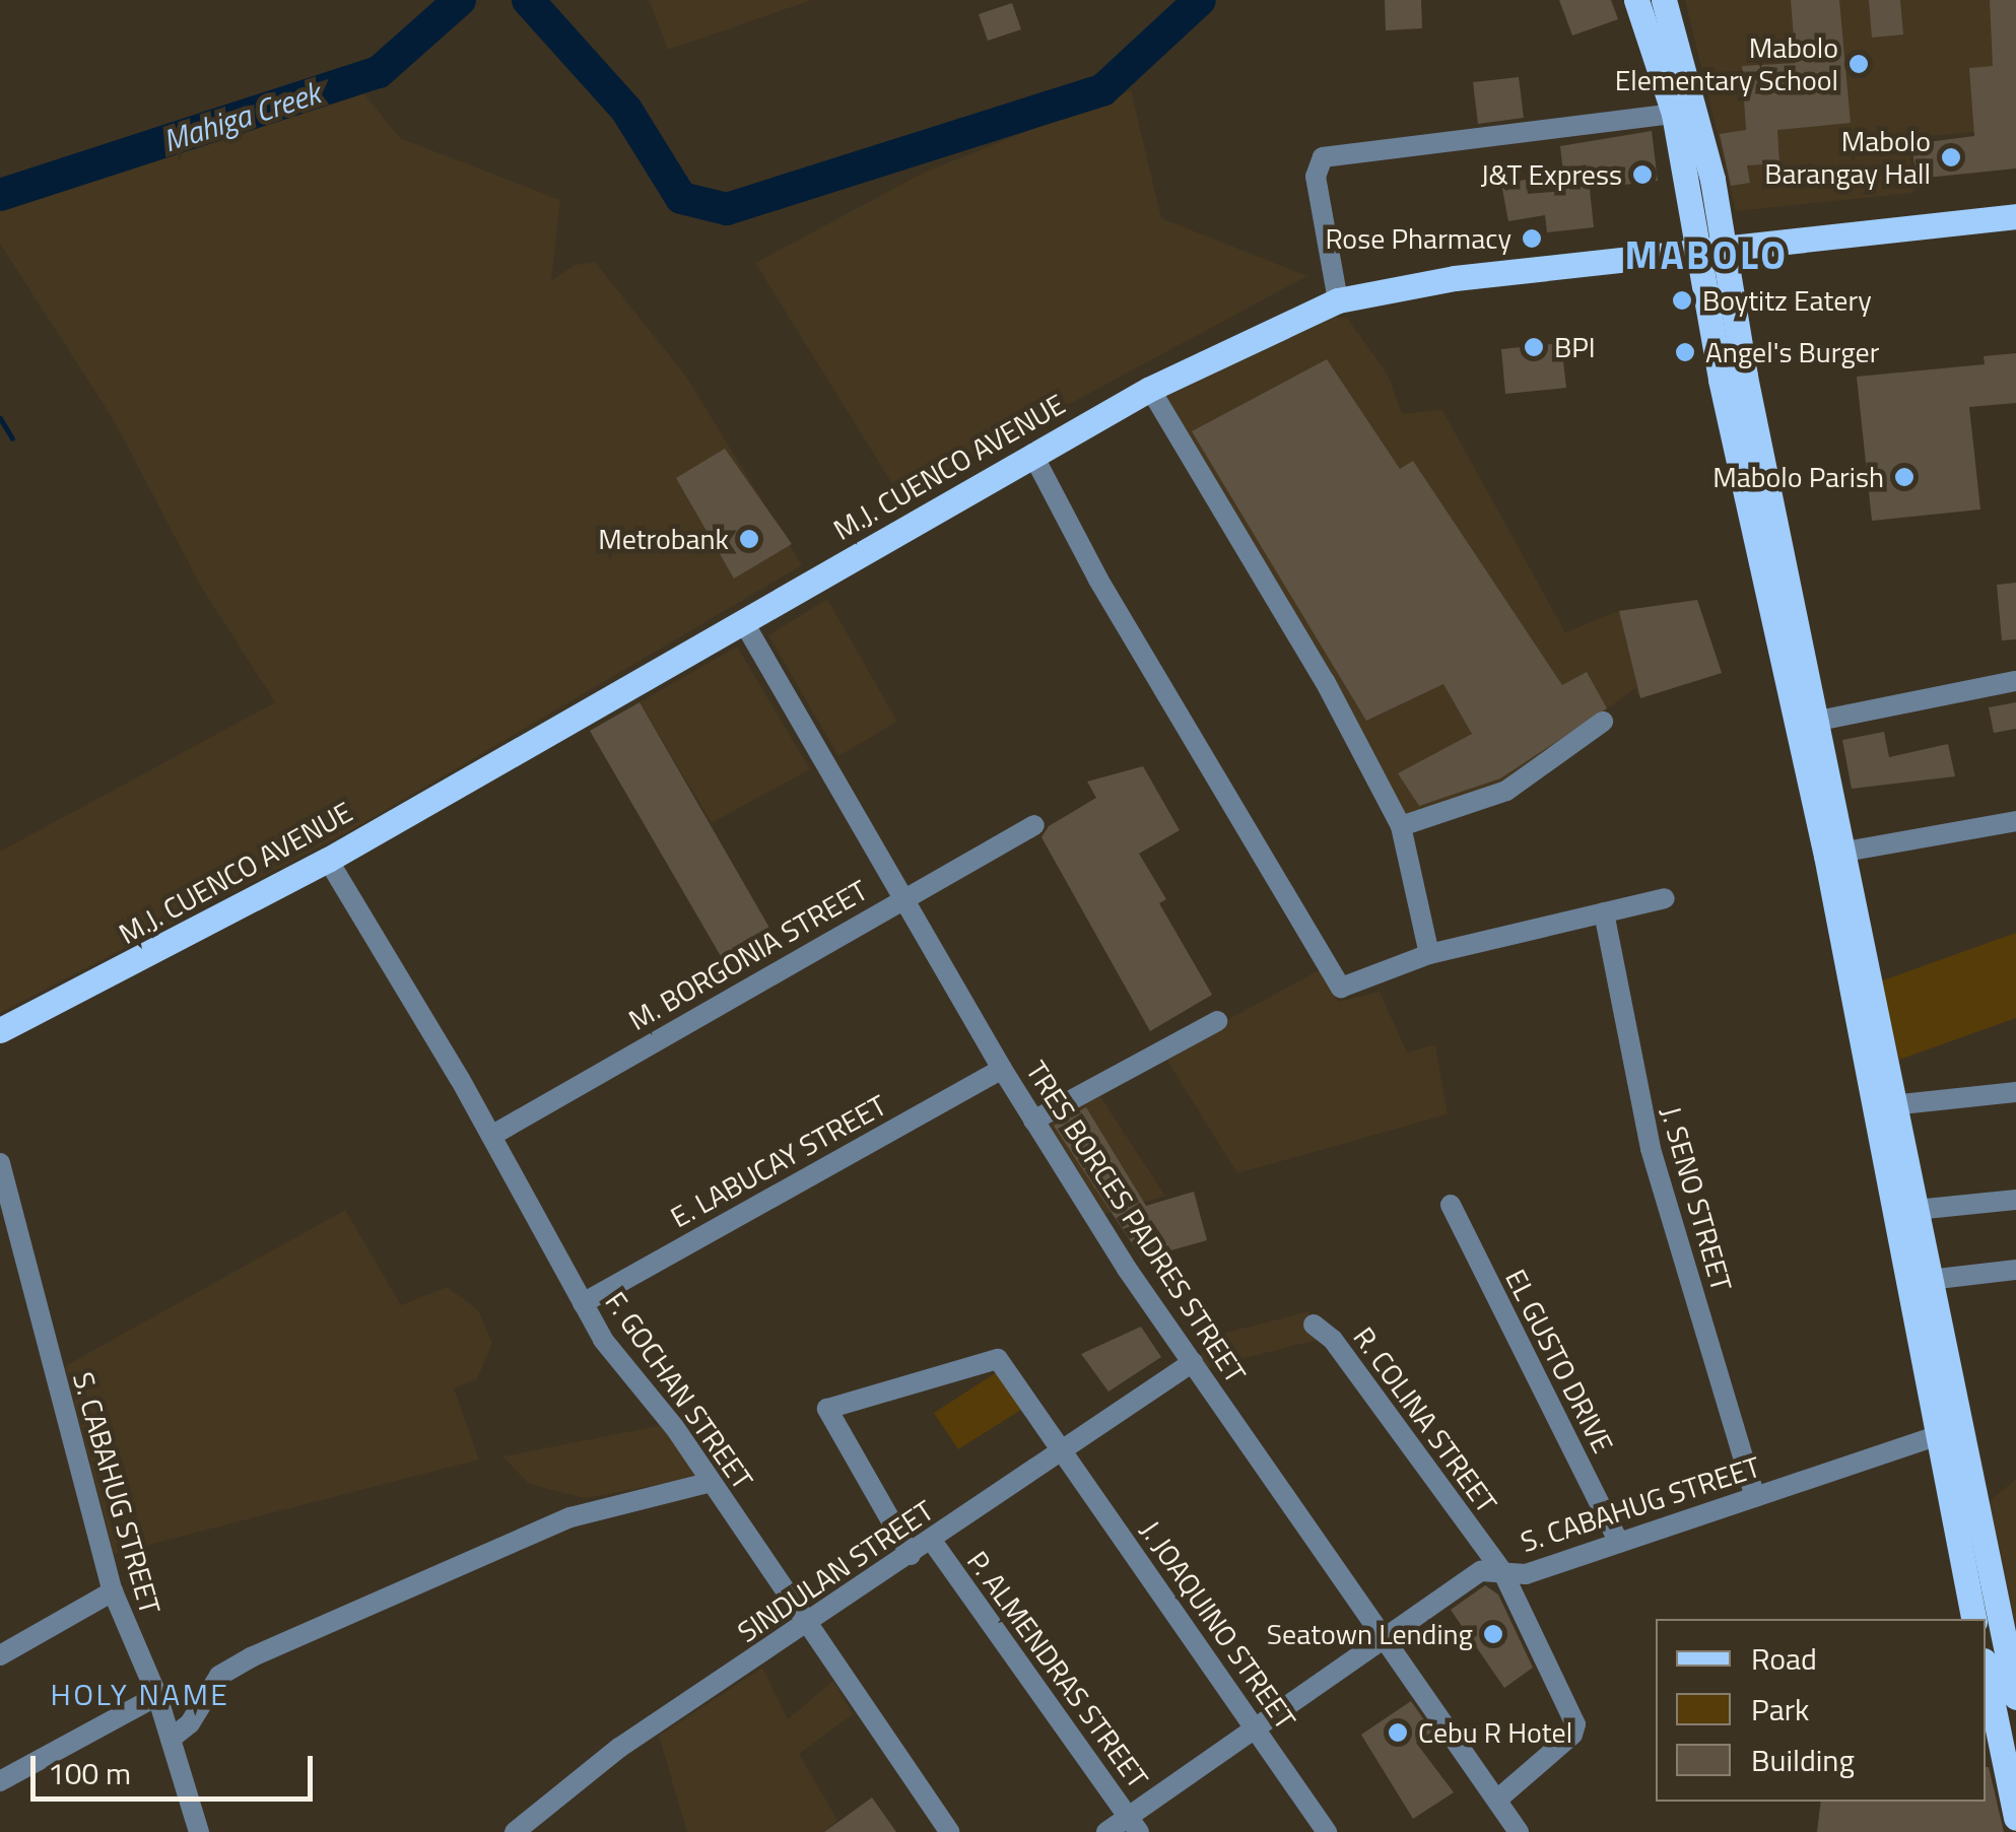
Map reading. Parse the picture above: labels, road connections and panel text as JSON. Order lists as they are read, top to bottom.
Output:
{
  "streets": {
    "main road": ["M.J. CUENCO AVENUE"],
    "street": [
      "M. BORGONIA STREET",
      "E. LABUCAY STREET",
      "J. SENO STREET",
      "TRES BORCES PADRES STREET",
      "EL GUSTO DRIVE",
      "F. GOCHAN STREET",
      "R. COLINA STREET",
      "S. CABAHUG STREET",
      "SINDULAN STREET",
      "J. JOAQUINO STREET",
      "P. ALMENDRAS STREET"
    ]
  },
  "crossings": [
    ["M.J. CUENCO AVENUE", "TRES BORCES PADRES STREET"],
    ["M.J. CUENCO AVENUE", "F. GOCHAN STREET"],
    ["M. BORGONIA STREET", "TRES BORCES PADRES STREET"],
    ["M. BORGONIA STREET", "F. GOCHAN STREET"],
    ["E. LABUCAY STREET", "TRES BORCES PADRES STREET"],
    ["E. LABUCAY STREET", "F. GOCHAN STREET"],
    ["J. SENO STREET", "S. CABAHUG STREET"],
    ["TRES BORCES PADRES STREET", "R. COLINA STREET"],
    ["TRES BORCES PADRES STREET", "S. CABAHUG STREET"],
    ["TRES BORCES PADRES STREET", "SINDULAN STREET"],
    ["EL GUSTO DRIVE", "S. CABAHUG STREET"],
    ["F. GOCHAN STREET", "SINDULAN STREET"],
    ["R. COLINA STREET", "S. CABAHUG STREET"],
    ["S. CABAHUG STREET", "J. JOAQUINO STREET"],
    ["S. CABAHUG STREET", "P. ALMENDRAS STREET"],
    ["SINDULAN STREET", "J. JOAQUINO STREET"],
    ["SINDULAN STREET", "P. ALMENDRAS STREET"]
  ],
  "districts": ["MABOLO", "HOLY NAME"],
  "water": ["Mahiga Creek"],
  "places": [
    "Mabolo Elementary School",
    "Mabolo Barangay Hall",
    "J&T Express",
    "Rose Pharmacy",
    "Boytitz Eatery",
    "BPI",
    "Angel's Burger",
    "Mabolo Parish",
    "Metrobank",
    "Seatown Lending",
    "Cebu R Hotel"
  ],
  "legend": ["Road", "Park", "Building"],
  "scale_bar": "100 m"
}
